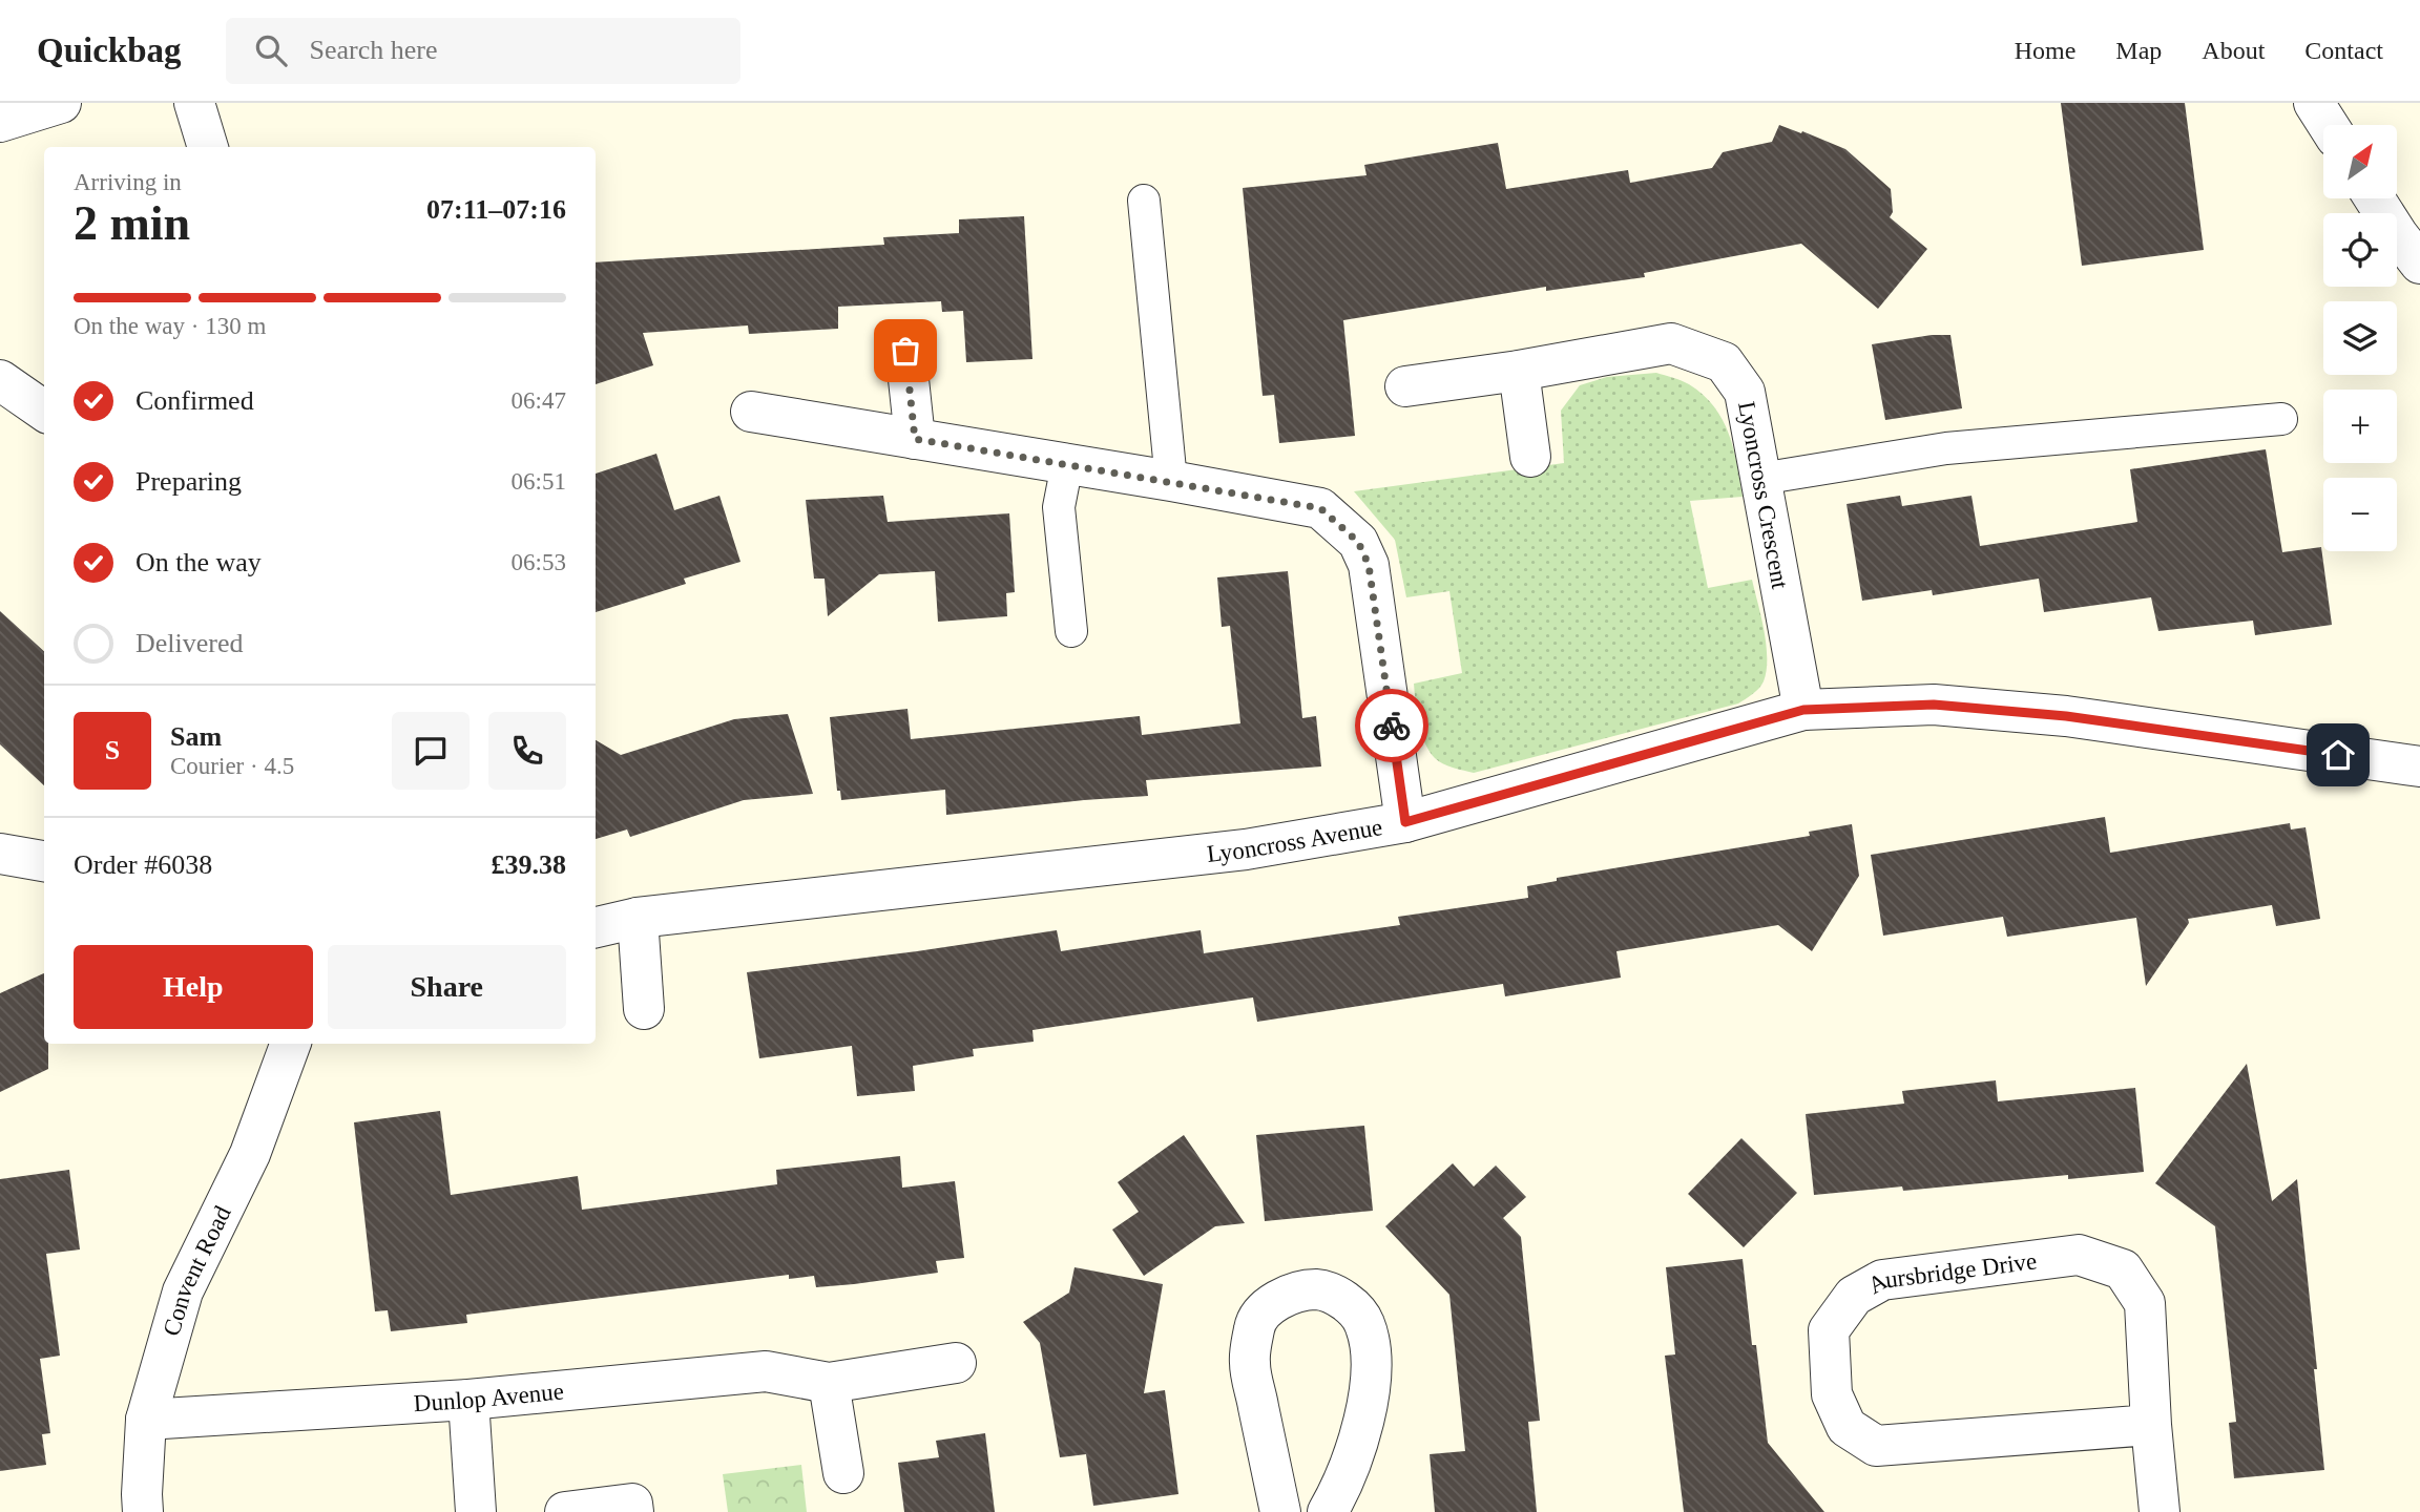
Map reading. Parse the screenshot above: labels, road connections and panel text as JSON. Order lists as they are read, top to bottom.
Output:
{
  "streets": {
    "street": [
      "Lyoncross Crescent",
      "Lyoncross Avenue",
      "Convent Road",
      "Aursbridge Drive",
      "Dunlop Avenue"
    ]
  },
  "crossings": [
    ["Lyoncross Crescent", "Lyoncross Avenue"],
    ["Convent Road", "Dunlop Avenue"]
  ],
  "north": "top right",
  "page": {
    "header": "Quickbag",
    "search": "Search here",
    "nav": [
      "Home",
      "Map",
      "About",
      "Contact"
    ],
    "map_buttons": ["+", "−"],
    "heading": ["2 min", "Arriving in", "07:11–07:16"],
    "panel": [
      "Sam",
      "Courier · 4.5",
      "Order #6038",
      "£39.38"
    ],
    "bar": "On the way · 130 m",
    "list": [
      ["Confirmed", "06:47"],
      ["Preparing", "06:51"],
      ["On the way", "06:53"],
      "Delivered"
    ],
    "round": "S",
    "buttons": ["Help", "Share"]
  }
}
